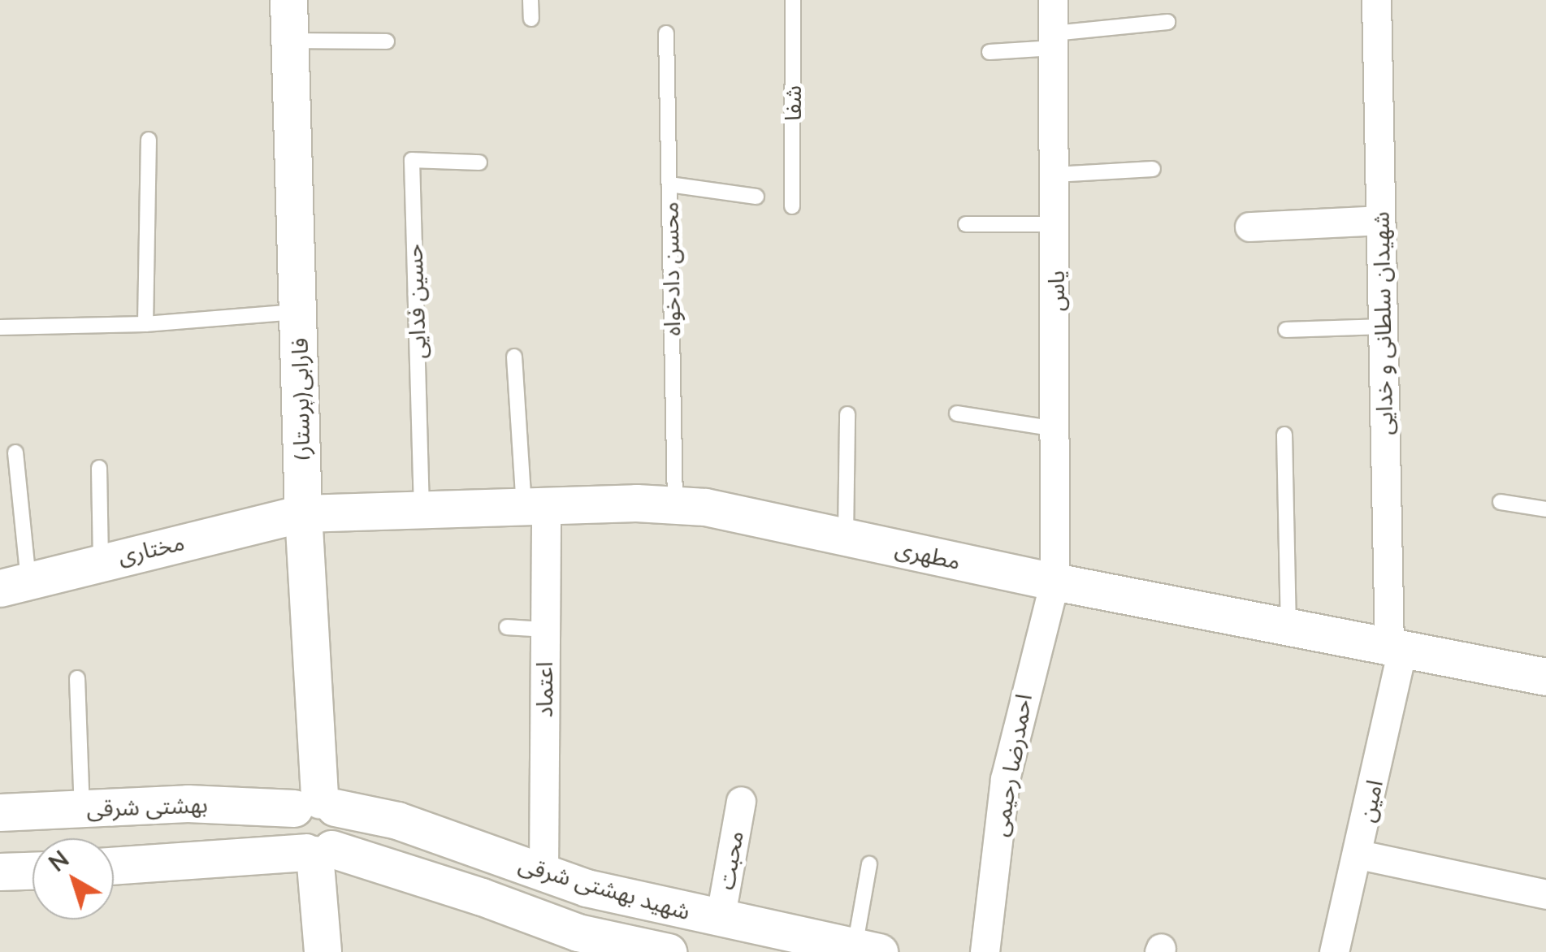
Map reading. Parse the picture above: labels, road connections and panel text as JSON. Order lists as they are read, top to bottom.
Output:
{
  "streets": {
    "street": [
      "یاس",
      "شهیدان سلطانی و خدایی",
      "(پرستار)فارابی",
      "مختاری",
      "مطهری",
      "اعتماد",
      "احمدرضا رحیمی",
      "امین",
      "بهشتی شرقی",
      "محبت",
      "شهید بهشتی شرقی"
    ],
    "lane": ["شفا", "محسن دادخواه", "حسین فدایی"]
  },
  "crossings": [
    ["محسن دادخواه", "مطهری"],
    ["یاس", "مطهری"],
    ["یاس", "احمدرضا رحیمی"],
    ["حسین فدایی", "مطهری"],
    ["شهیدان سلطانی و خدایی", "مطهری"],
    ["شهیدان سلطانی و خدایی", "امین"],
    ["(پرستار)فارابی", "مختاری"],
    ["(پرستار)فارابی", "مطهری"],
    ["(پرستار)فارابی", "بهشتی شرقی"],
    ["(پرستار)فارابی", "شهید بهشتی شرقی"],
    ["مختاری", "مطهری"],
    ["مطهری", "اعتماد"],
    ["مطهری", "احمدرضا رحیمی"],
    ["مطهری", "امین"],
    ["اعتماد", "شهید بهشتی شرقی"],
    ["بهشتی شرقی", "شهید بهشتی شرقی"],
    ["محبت", "شهید بهشتی شرقی"]
  ],
  "north": "top left"
}
